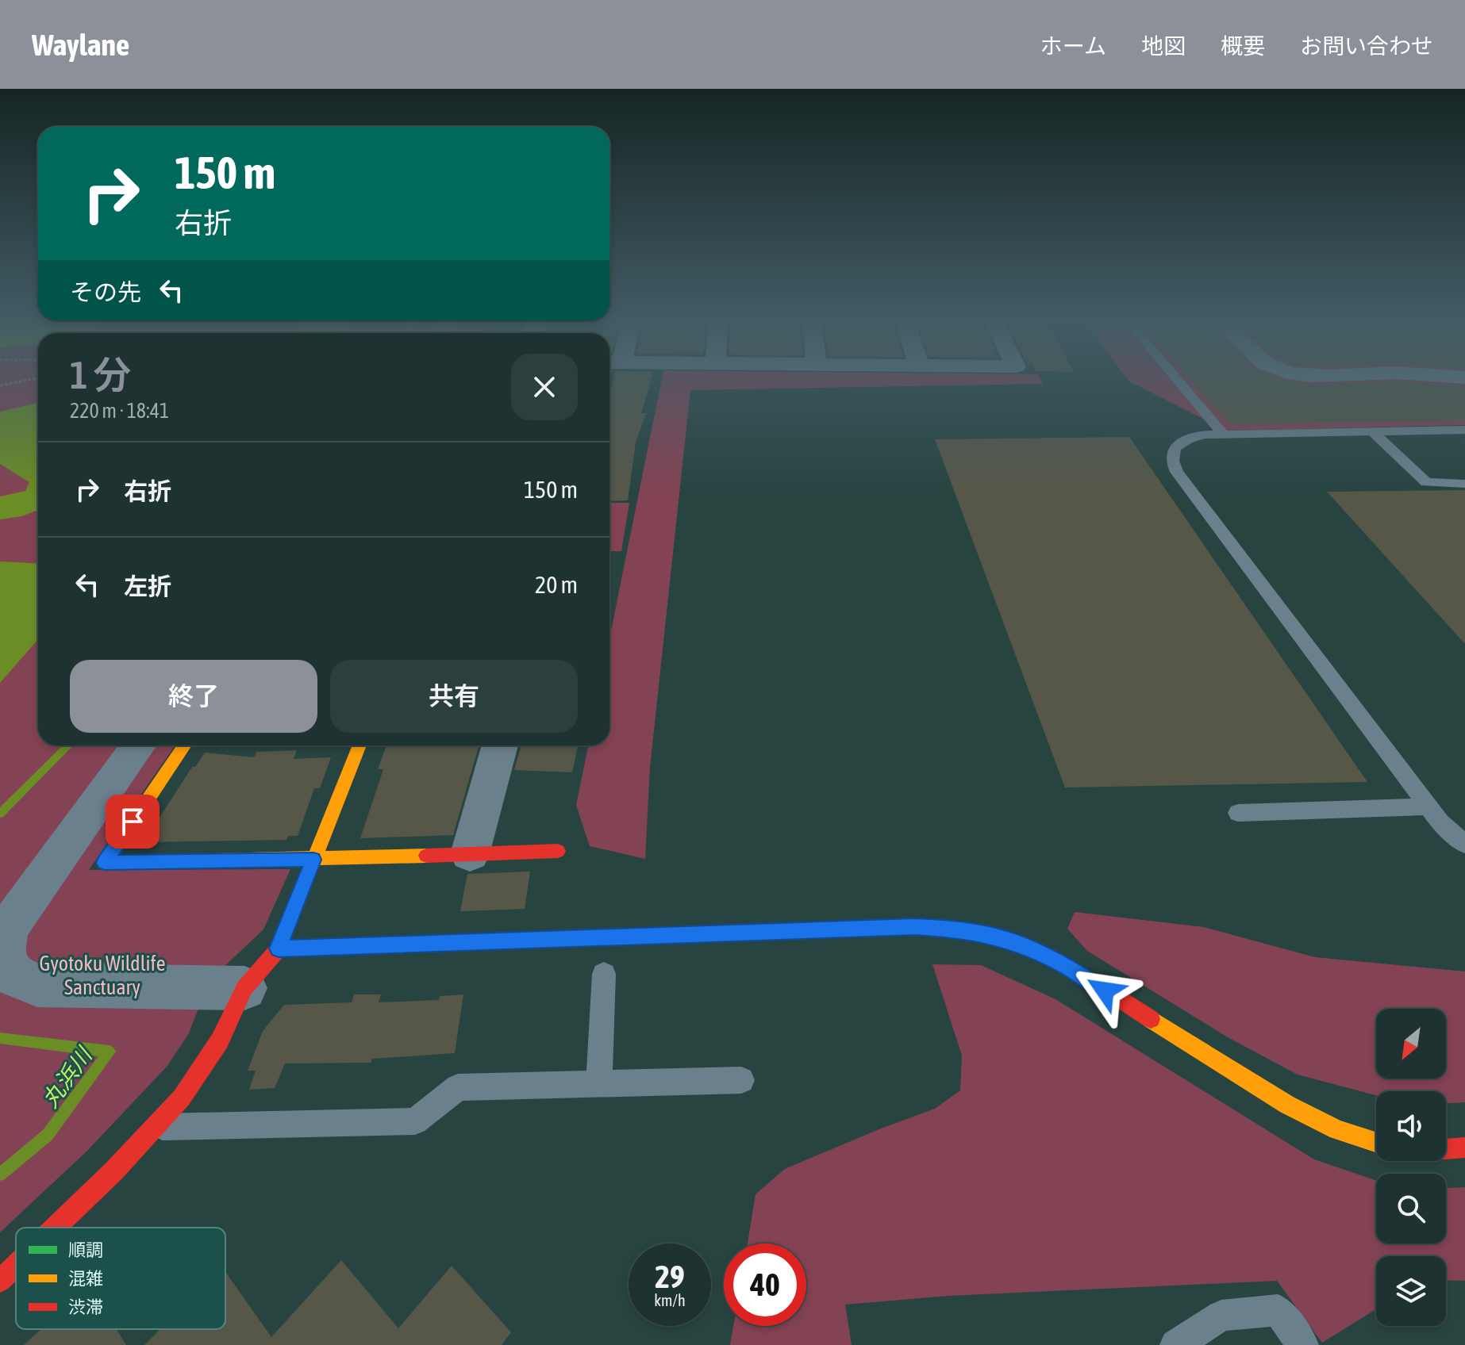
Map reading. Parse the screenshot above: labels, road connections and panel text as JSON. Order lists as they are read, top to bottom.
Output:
{
  "water": ["丸浜川"],
  "parks": ["Gyotoku Wildlife Sanctuary"],
  "legend": ["順調", "混雑", "渋滞"],
  "north": "bottom left",
  "page": {
    "header": "Waylane",
    "nav": [
      "ホーム",
      "地図",
      "概要",
      "お問い合わせ"
    ],
    "turn": ["150 m", "右折"],
    "then": "その先",
    "heading": ["1 分", "220 m · 18:41"],
    "list": [
      {
        "name": "右折",
        "value": "150 m"
      },
      {
        "name": "左折",
        "value": "20 m"
      }
    ],
    "buttons": ["終了", "共有"],
    "speed": "29 km/h",
    "limit": "40"
  }
}
